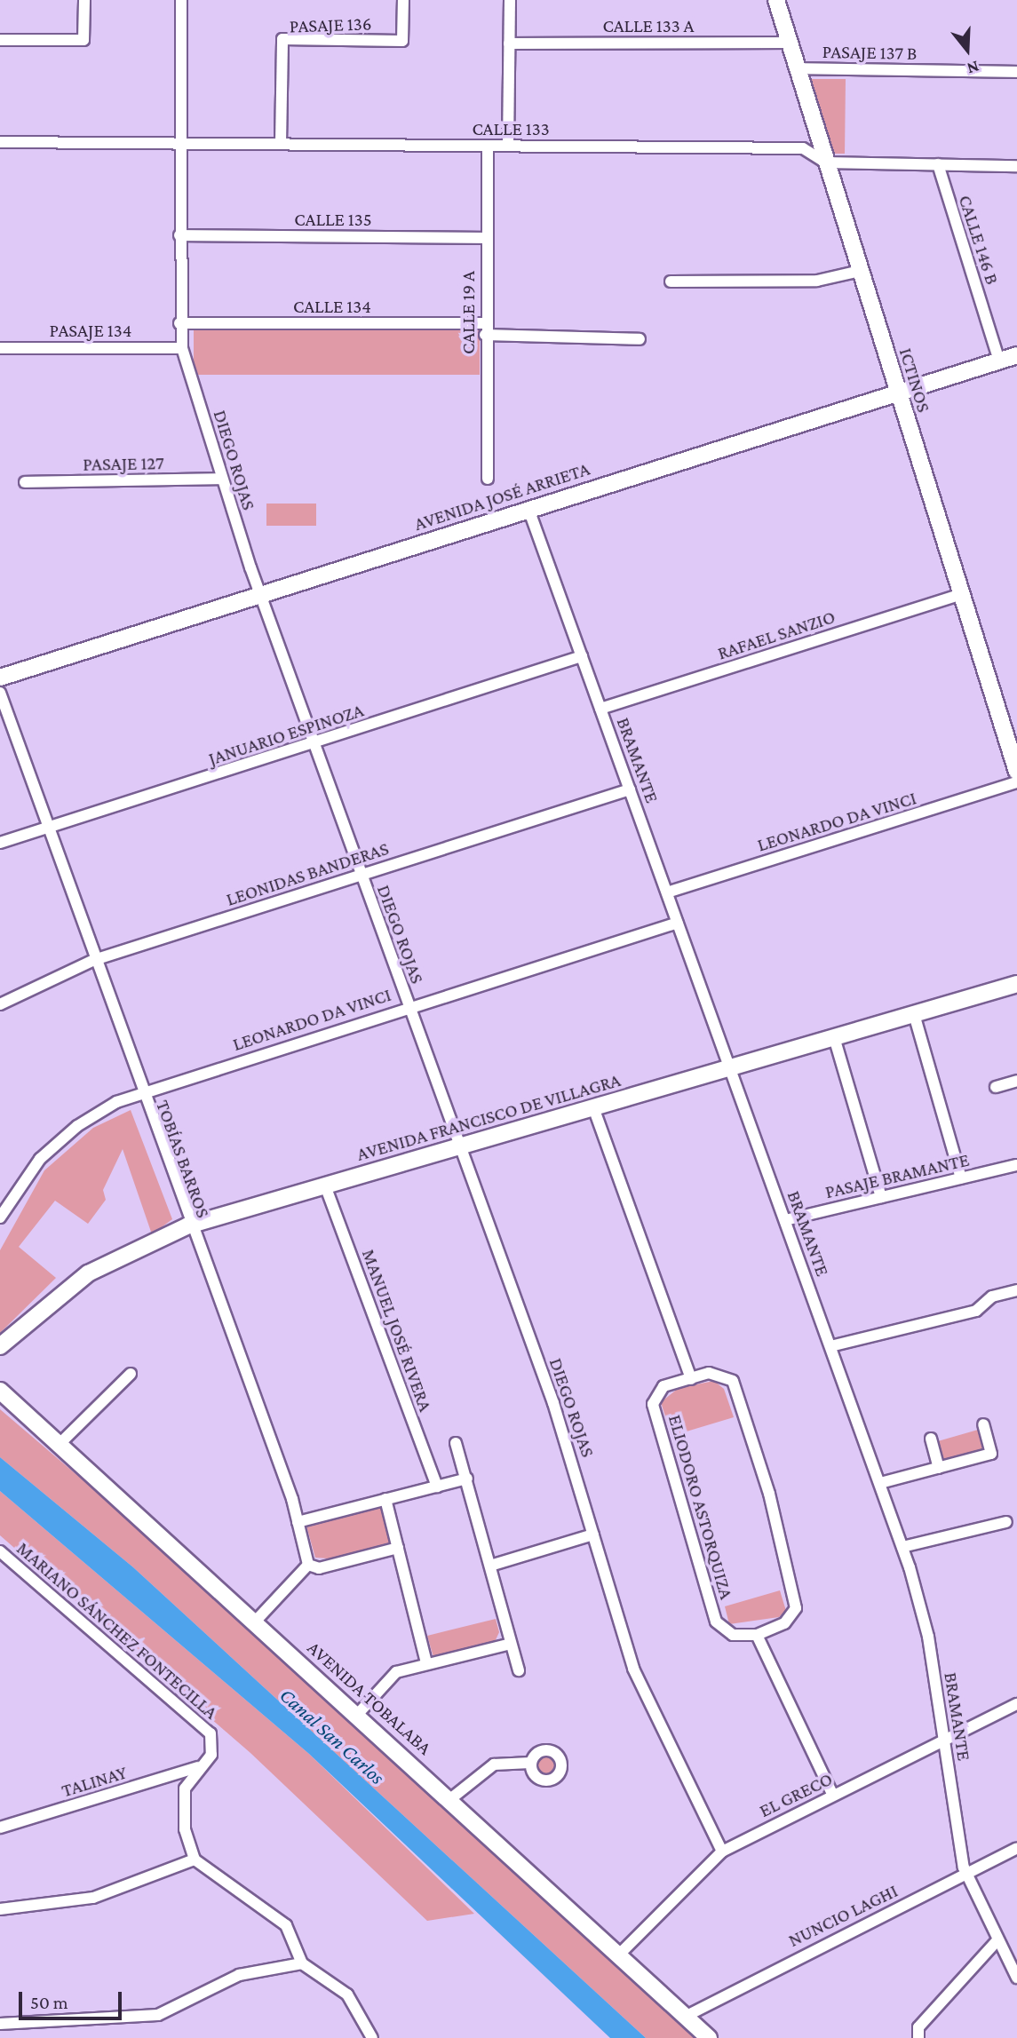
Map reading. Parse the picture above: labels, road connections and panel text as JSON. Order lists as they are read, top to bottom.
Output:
{
  "streets": {
    "main road": [
      "ICTINOS",
      "AVENIDA JOSÉ ARRIETA",
      "AVENIDA FRANCISCO DE VILLAGRA",
      "AVENIDA TOBALABA"
    ],
    "street": [
      "PASAJE 136",
      "CALLE 133 A",
      "PASAJE 137 B",
      "CALLE 133",
      "CALLE 135",
      "CALLE 146 B",
      "CALLE 134",
      "CALLE 19 A",
      "PASAJE 134",
      "DIEGO ROJAS",
      "PASAJE 127",
      "RAFAEL SANZIO",
      "JANUARIO ESPINOZA",
      "BRAMANTE",
      "LEONARDO DA VINCI",
      "LEONIDAS BANDERAS",
      "TOBÍAS BARROS",
      "PASAJE BRAMANTE",
      "MANUEL JOSÉ RIVERA",
      "ELIODORO ASTORQUIZA",
      "MARIANO SÁNCHEZ FONTECILLA",
      "TALINAY",
      "EL GRECO",
      "NUNCIO LAGHI"
    ]
  },
  "crossings": [
    ["PASAJE 136", "CALLE 133"],
    ["CALLE 133 A", "ICTINOS"],
    ["PASAJE 137 B", "ICTINOS"],
    ["CALLE 133", "CALLE 146 B"],
    ["CALLE 133", "CALLE 19 A"],
    ["CALLE 133", "ICTINOS"],
    ["CALLE 133", "DIEGO ROJAS"],
    ["CALLE 135", "CALLE 19 A"],
    ["CALLE 135", "DIEGO ROJAS"],
    ["CALLE 146 B", "AVENIDA JOSÉ ARRIETA"],
    ["CALLE 134", "CALLE 19 A"],
    ["CALLE 134", "DIEGO ROJAS"],
    ["PASAJE 134", "DIEGO ROJAS"],
    ["ICTINOS", "AVENIDA JOSÉ ARRIETA"],
    ["ICTINOS", "RAFAEL SANZIO"],
    ["DIEGO ROJAS", "PASAJE 127"],
    ["DIEGO ROJAS", "AVENIDA JOSÉ ARRIETA"],
    ["DIEGO ROJAS", "JANUARIO ESPINOZA"],
    ["DIEGO ROJAS", "LEONARDO DA VINCI"],
    ["DIEGO ROJAS", "LEONIDAS BANDERAS"],
    ["DIEGO ROJAS", "AVENIDA FRANCISCO DE VILLAGRA"],
    ["DIEGO ROJAS", "EL GRECO"],
    ["AVENIDA JOSÉ ARRIETA", "BRAMANTE"],
    ["RAFAEL SANZIO", "BRAMANTE"],
    ["JANUARIO ESPINOZA", "BRAMANTE"],
    ["JANUARIO ESPINOZA", "TOBÍAS BARROS"],
    ["BRAMANTE", "LEONARDO DA VINCI"],
    ["BRAMANTE", "LEONIDAS BANDERAS"],
    ["BRAMANTE", "AVENIDA FRANCISCO DE VILLAGRA"],
    ["BRAMANTE", "PASAJE BRAMANTE"],
    ["BRAMANTE", "EL GRECO"],
    ["BRAMANTE", "NUNCIO LAGHI"],
    ["LEONARDO DA VINCI", "TOBÍAS BARROS"],
    ["LEONIDAS BANDERAS", "TOBÍAS BARROS"],
    ["AVENIDA FRANCISCO DE VILLAGRA", "TOBÍAS BARROS"],
    ["AVENIDA FRANCISCO DE VILLAGRA", "MANUEL JOSÉ RIVERA"],
    ["MARIANO SÁNCHEZ FONTECILLA", "TALINAY"],
    ["AVENIDA TOBALABA", "EL GRECO"],
    ["AVENIDA TOBALABA", "NUNCIO LAGHI"]
  ],
  "water": ["Canal San Carlos"],
  "scale_bar": "50 m",
  "north": "bottom"
}
